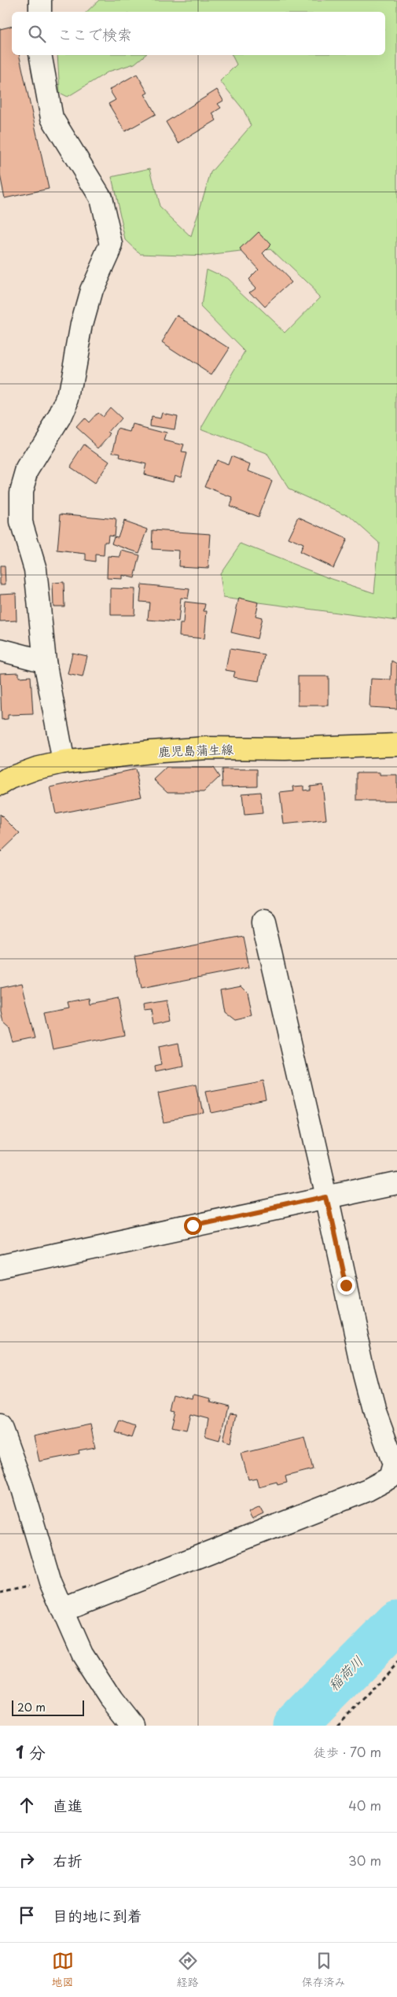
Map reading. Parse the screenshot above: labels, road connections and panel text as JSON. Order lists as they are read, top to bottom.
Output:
{
  "streets": {
    "main road": ["鹿児島蒲生線"]
  },
  "water": ["稲荷川"],
  "scale_bar": "20 m",
  "page": {
    "search": "ここで検索",
    "scale": "20 m",
    "heading": ["1 分", "徒歩 · 70 m"],
    "list": [
      ["直進", "40 m"],
      ["右折", "30 m"],
      "目的地に到着"
    ],
    "nav": ["地図", "経路", "保存済み"]
  }
}
